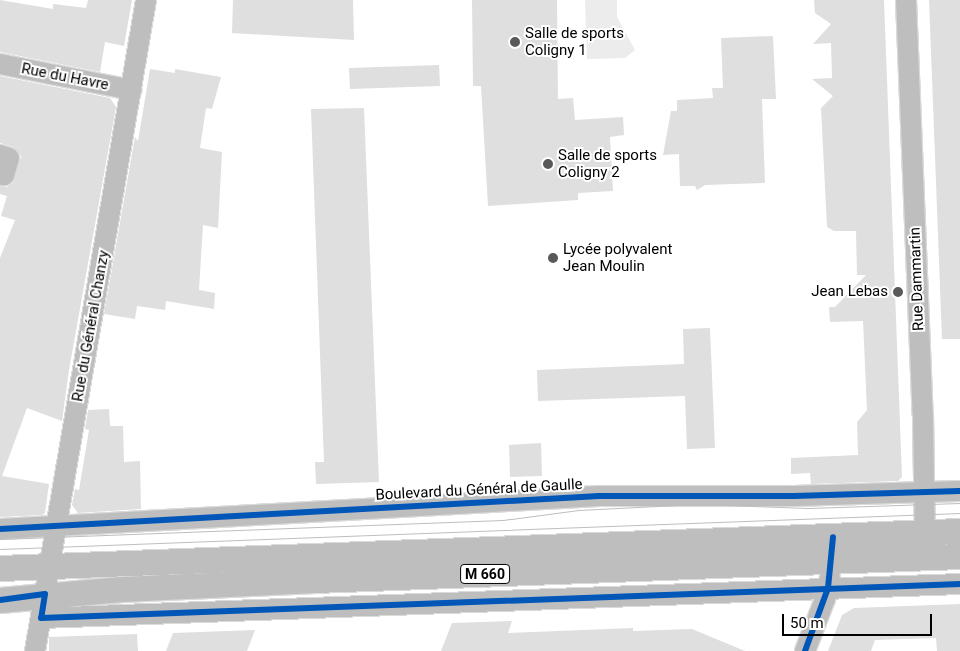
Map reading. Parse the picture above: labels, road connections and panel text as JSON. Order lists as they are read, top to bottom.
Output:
{
  "streets": {
    "main road": ["M 660"],
    "street": [
      "Rue du Havre",
      "Rue Dammartin",
      "Rue du Général Chanzy",
      "Boulevard du Général de Gaulle"
    ]
  },
  "crossings": [
    ["Rue du Havre", "Rue du Général Chanzy"],
    ["Rue Dammartin", "Boulevard du Général de Gaulle"],
    ["Rue Dammartin", "M 660"],
    ["Rue du Général Chanzy", "Boulevard du Général de Gaulle"],
    ["Rue du Général Chanzy", "M 660"]
  ],
  "places": [
    "Salle de sports Coligny 1",
    "Salle de sports Coligny 2",
    "Lycée polyvalent Jean Moulin",
    "Jean Lebas"
  ],
  "scale_bar": "50 m"
}
